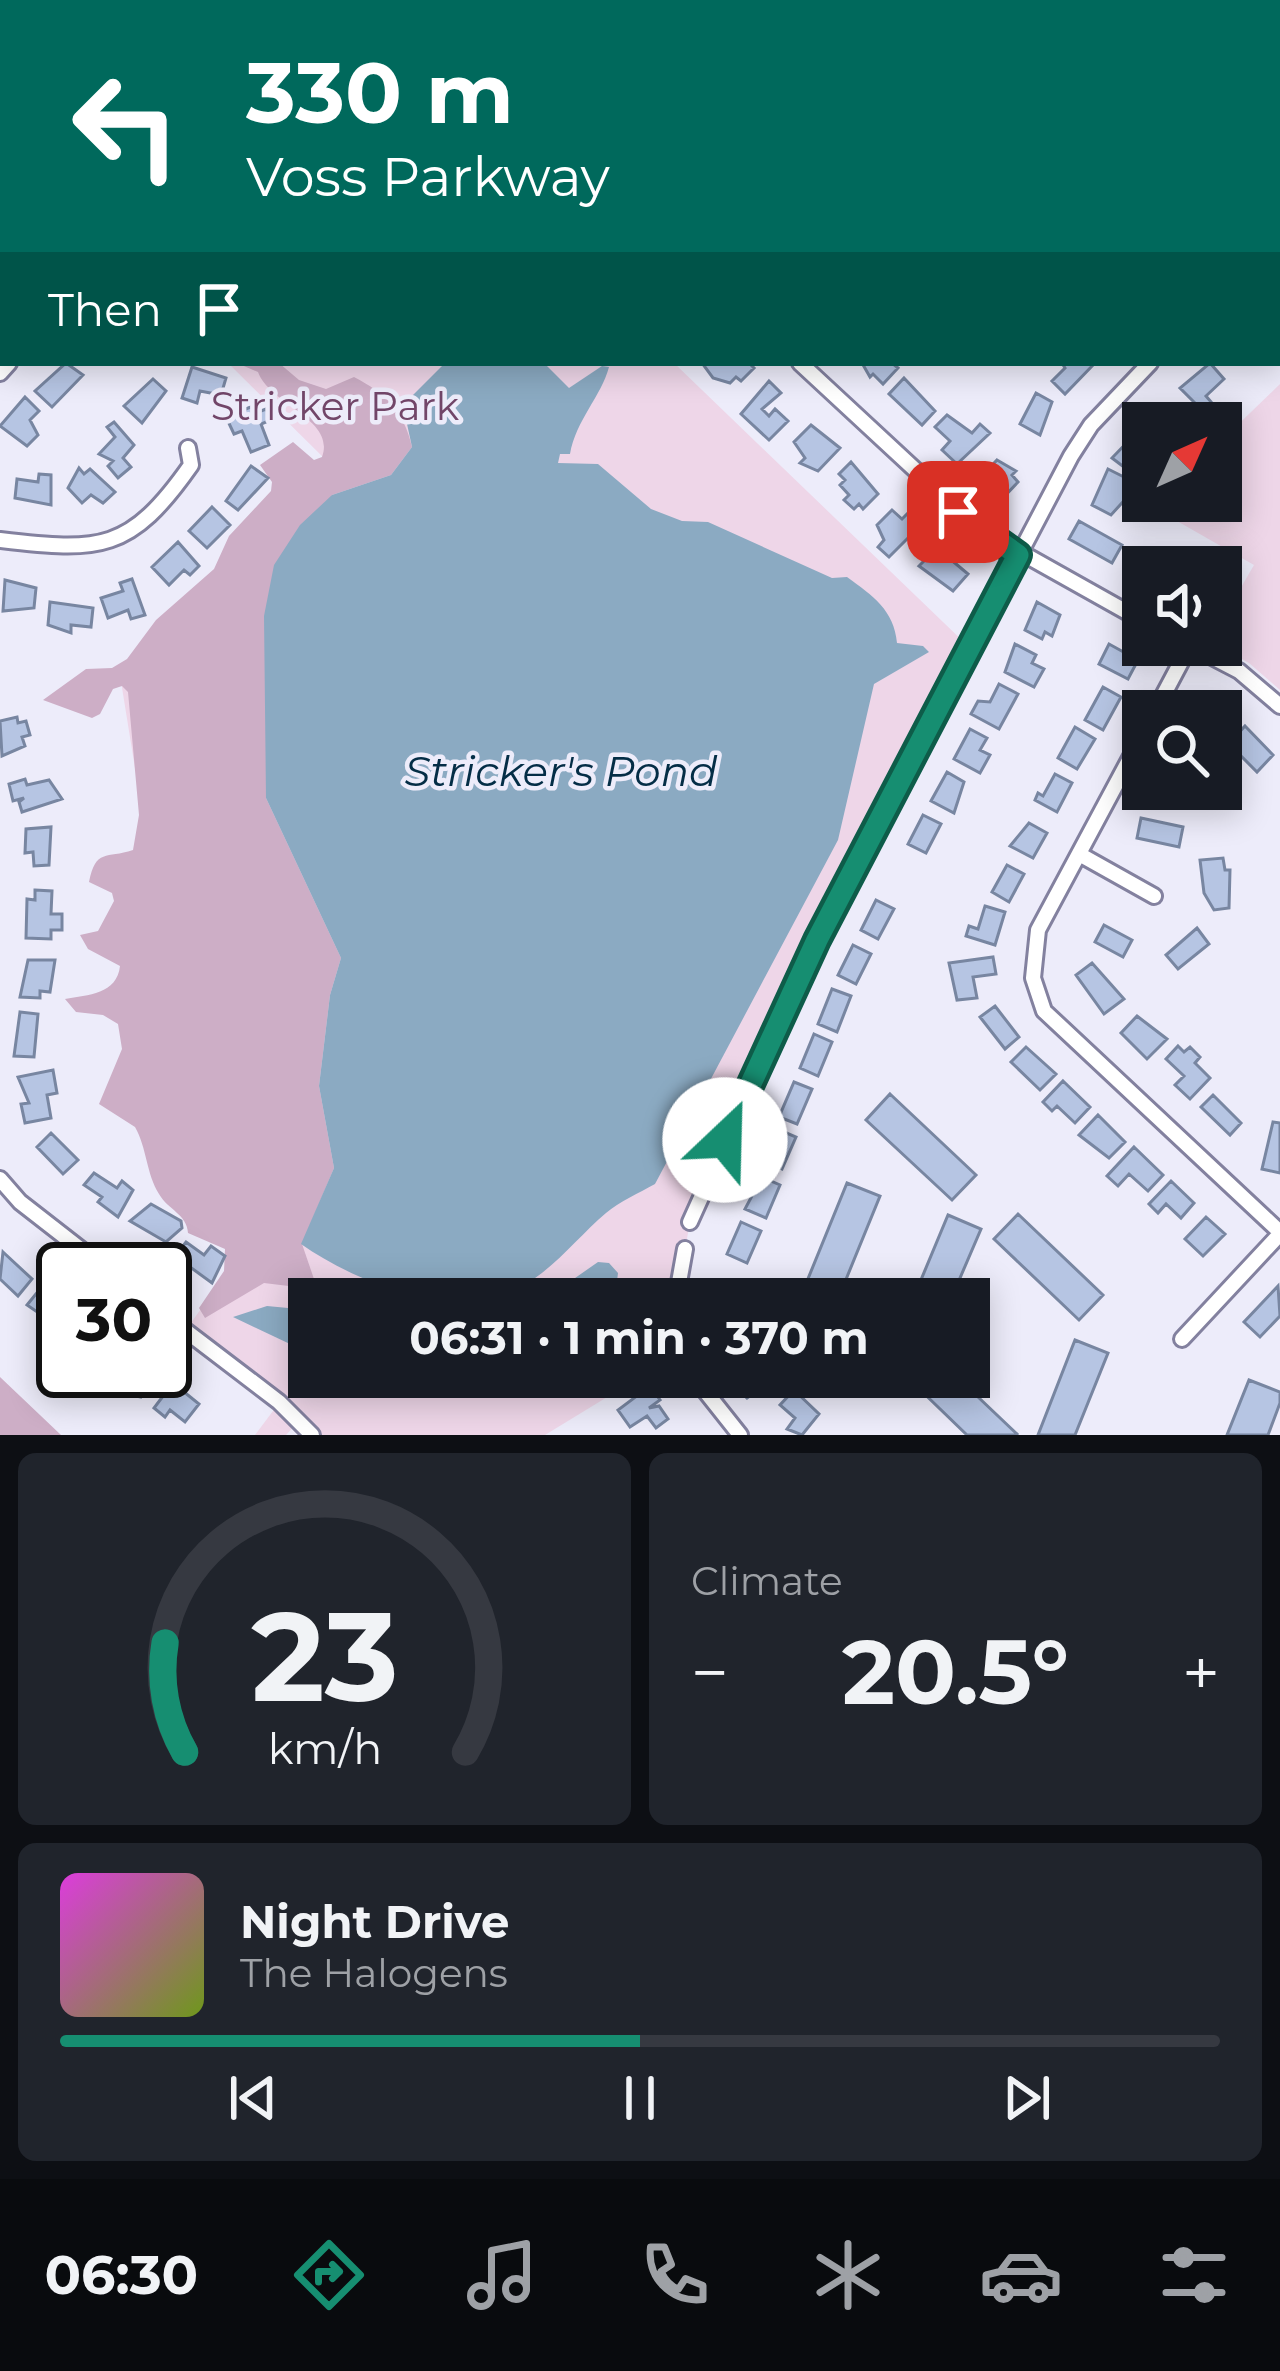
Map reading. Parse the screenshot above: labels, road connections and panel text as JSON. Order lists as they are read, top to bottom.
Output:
{
  "water": ["Stricker's Pond"],
  "parks": ["Stricker Park"],
  "north": "top right",
  "page": {
    "turn": ["330 m", "Voss Parkway"],
    "then": "Then",
    "limit": "30",
    "trip": "06:31 · 1 min · 370 m",
    "tile": "Climate",
    "heat": ["−", "20.5°", "+"],
    "song": ["Night Drive", "The Halogens"],
    "tabs": "06:30",
    "gauge": ["23", "km/h"]
  }
}
